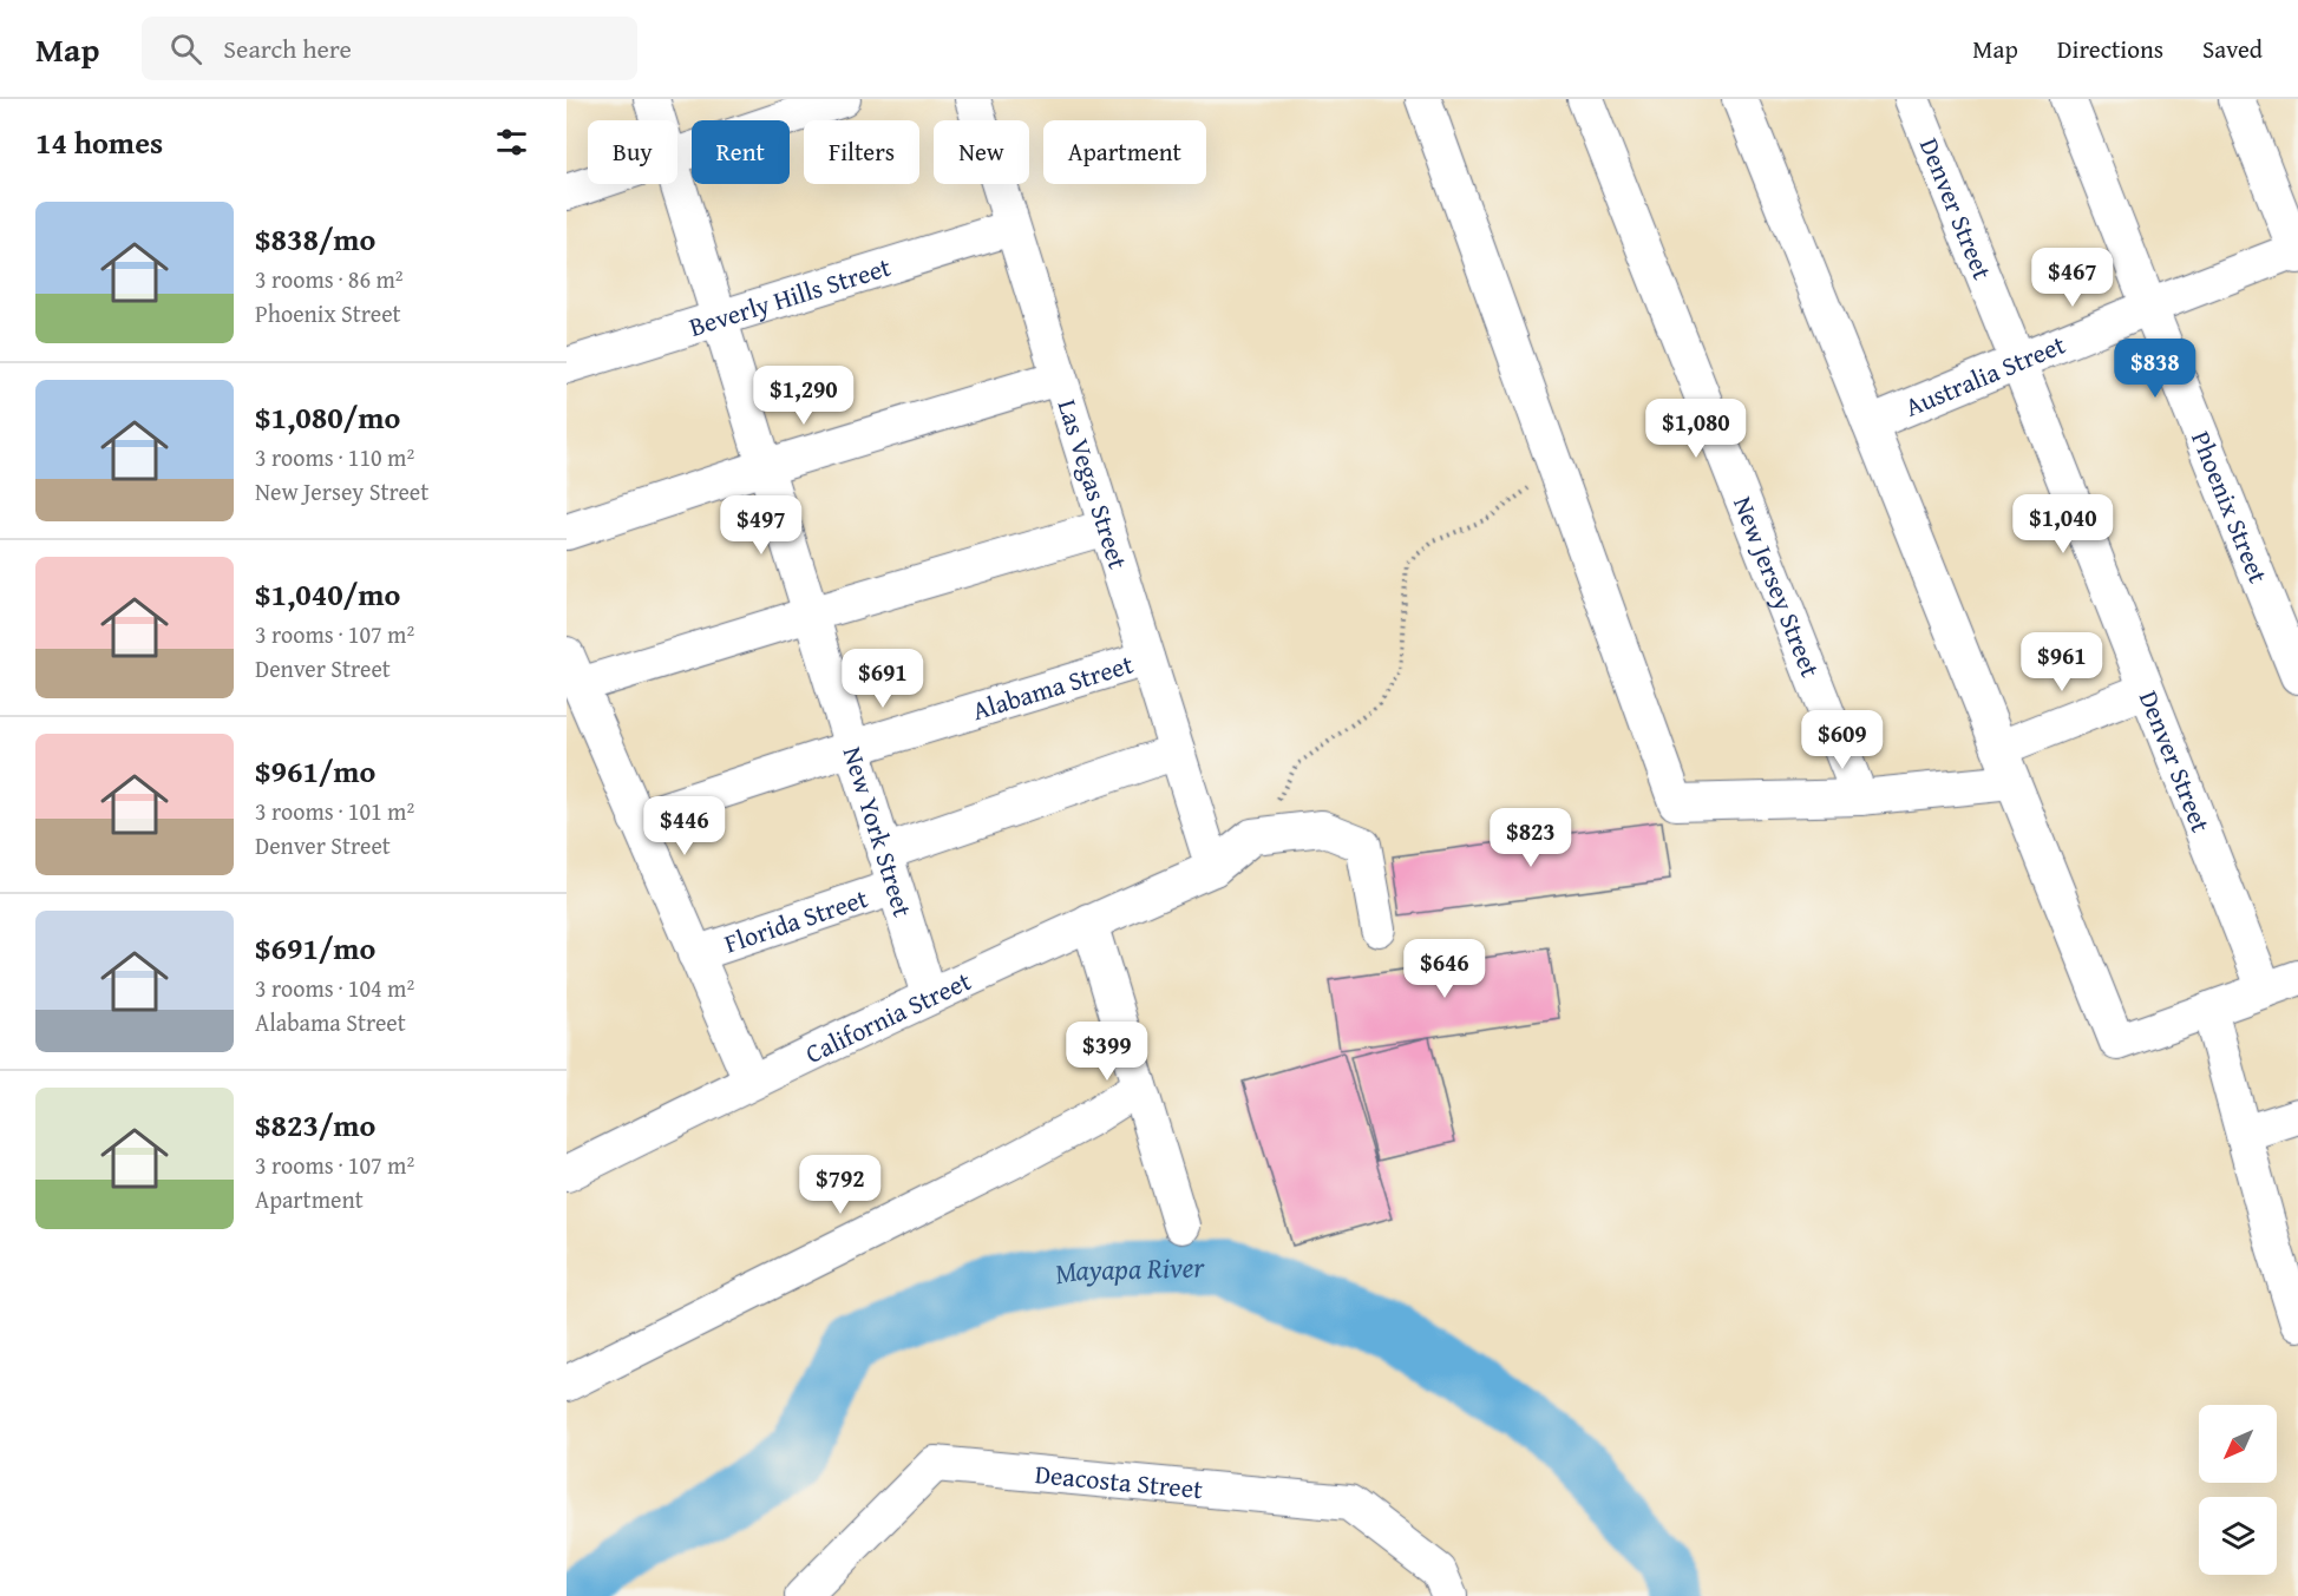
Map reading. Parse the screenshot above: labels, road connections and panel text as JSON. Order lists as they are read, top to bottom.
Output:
{
  "streets": {
    "street": [
      "Denver Street",
      "Beverly Hills Street",
      "Australia Street",
      "Las Vegas Street",
      "Phoenix Street",
      "New Jersey Street",
      "Alabama Street",
      "New York Street",
      "Florida Street",
      "California Street",
      "Deacosta Street"
    ]
  },
  "crossings": [
    ["Denver Street", "Australia Street"],
    ["Beverly Hills Street", "Las Vegas Street"],
    ["Beverly Hills Street", "New York Street"],
    ["Australia Street", "Phoenix Street"],
    ["Las Vegas Street", "Alabama Street"],
    ["Las Vegas Street", "California Street"],
    ["Alabama Street", "New York Street"],
    ["New York Street", "Florida Street"],
    ["New York Street", "California Street"]
  ],
  "water": ["Mayapa River"],
  "north": "bottom left",
  "page": {
    "header": "Map",
    "search": "Search here",
    "nav": ["Map", "Directions", "Saved"],
    "heading": "14 homes",
    "chip": [
      "Buy",
      "Rent",
      "Filters",
      "New",
      "Apartment"
    ],
    "list": [
      {
        "name": "$838/mo",
        "note": "3 rooms · 86 m² · Phoenix Street"
      },
      {
        "name": "$1,080/mo",
        "note": "3 rooms · 110 m² · New Jersey Street"
      },
      {
        "name": "$1,040/mo",
        "note": "3 rooms · 107 m² · Denver Street"
      },
      {
        "name": "$961/mo",
        "note": "3 rooms · 101 m² · Denver Street"
      },
      {
        "name": "$691/mo",
        "note": "3 rooms · 104 m² · Alabama Street"
      },
      {
        "name": "$823/mo",
        "note": "3 rooms · 107 m² · Apartment"
      }
    ],
    "price": [
      "$467",
      "$838",
      "$1,290",
      "$1,080",
      "$1,040",
      "$497",
      "$961",
      "$691",
      "$609",
      "$446",
      "$823",
      "$646",
      "$399",
      "$792"
    ]
  }
}
